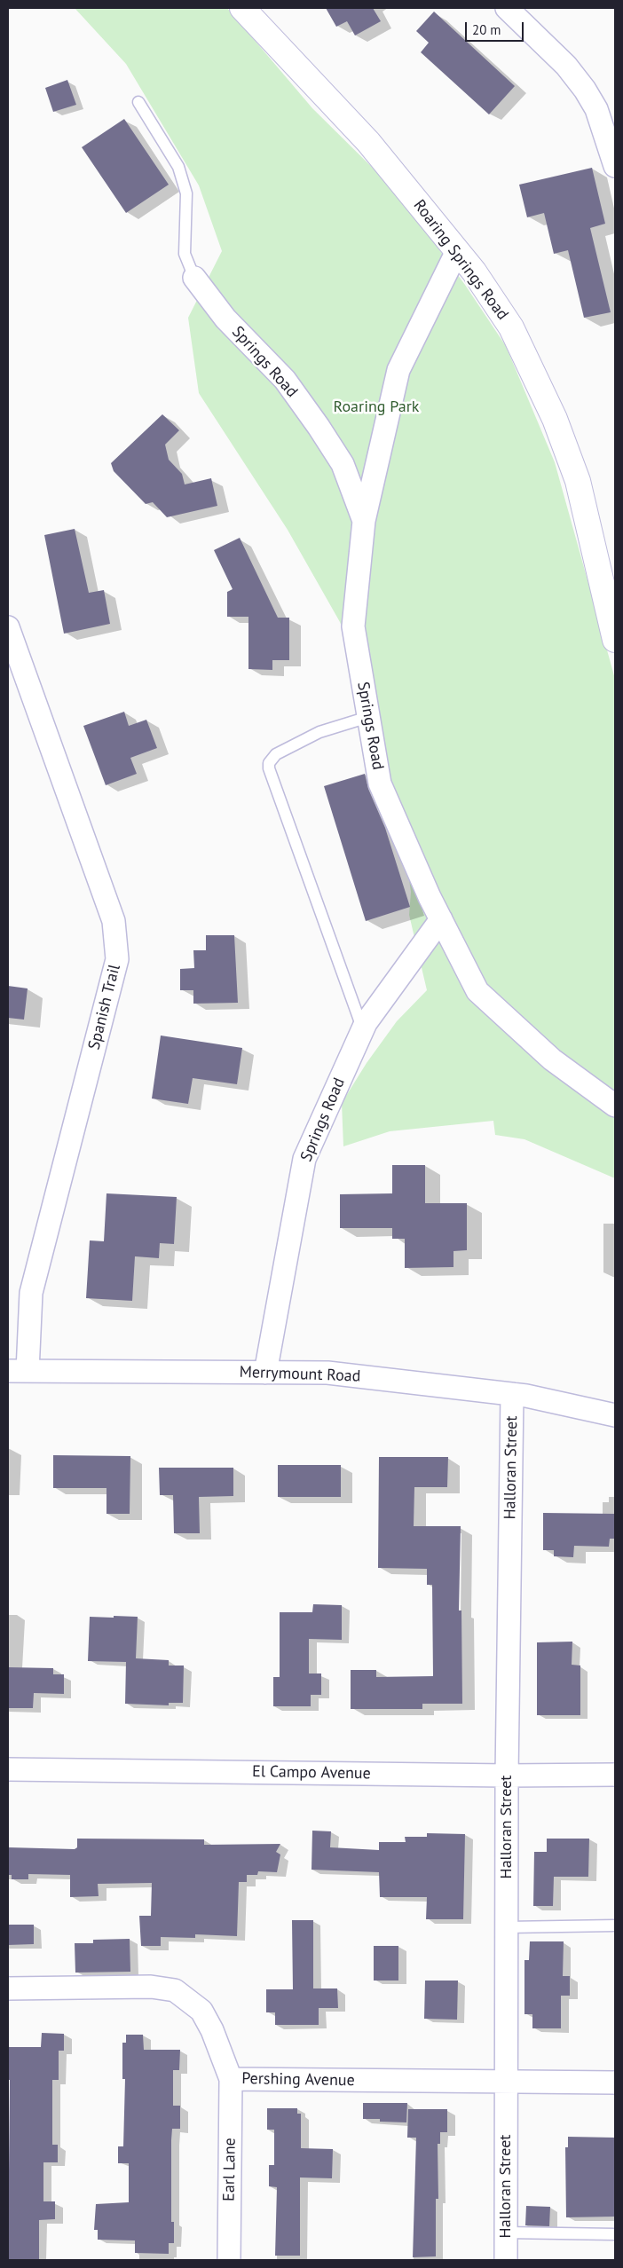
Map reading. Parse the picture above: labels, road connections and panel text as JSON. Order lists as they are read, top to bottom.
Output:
{
  "streets": {
    "street": [
      "Roaring Springs Road",
      "Springs Road",
      "Spanish Trail",
      "Merrymount Road",
      "Halloran Street",
      "El Campo Avenue",
      "Pershing Avenue",
      "Earl Lane"
    ]
  },
  "crossings": [
    ["Roaring Springs Road", "Springs Road"],
    ["Springs Road", "Merrymount Road"],
    ["Spanish Trail", "Merrymount Road"],
    ["Merrymount Road", "Halloran Street"],
    ["Halloran Street", "El Campo Avenue"],
    ["Halloran Street", "Pershing Avenue"],
    ["Pershing Avenue", "Earl Lane"]
  ],
  "parks": ["Roaring Park"],
  "scale_bar": "20 m"
}
